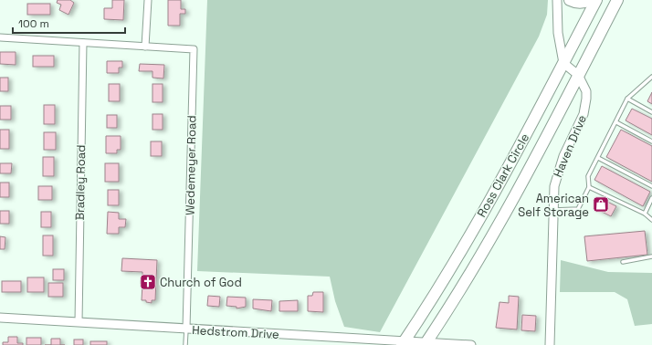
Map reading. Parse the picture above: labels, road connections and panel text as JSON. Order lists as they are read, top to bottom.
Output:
{
  "streets": {
    "highway": ["Ross Clark Circle"],
    "street": [
      "Haven Drive",
      "Wedemeyer Road",
      "Bradley Road",
      "Hedstrom Drive"
    ]
  },
  "crossings": [
    ["Haven Drive", "Ross Clark Circle"],
    ["Wedemeyer Road", "Hedstrom Drive"],
    ["Ross Clark Circle", "Hedstrom Drive"],
    ["Bradley Road", "Hedstrom Drive"]
  ],
  "places": {
    "shop": ["American Self Storage"],
    "church": ["Church of God"]
  },
  "scale_bar": "100 m"
}
